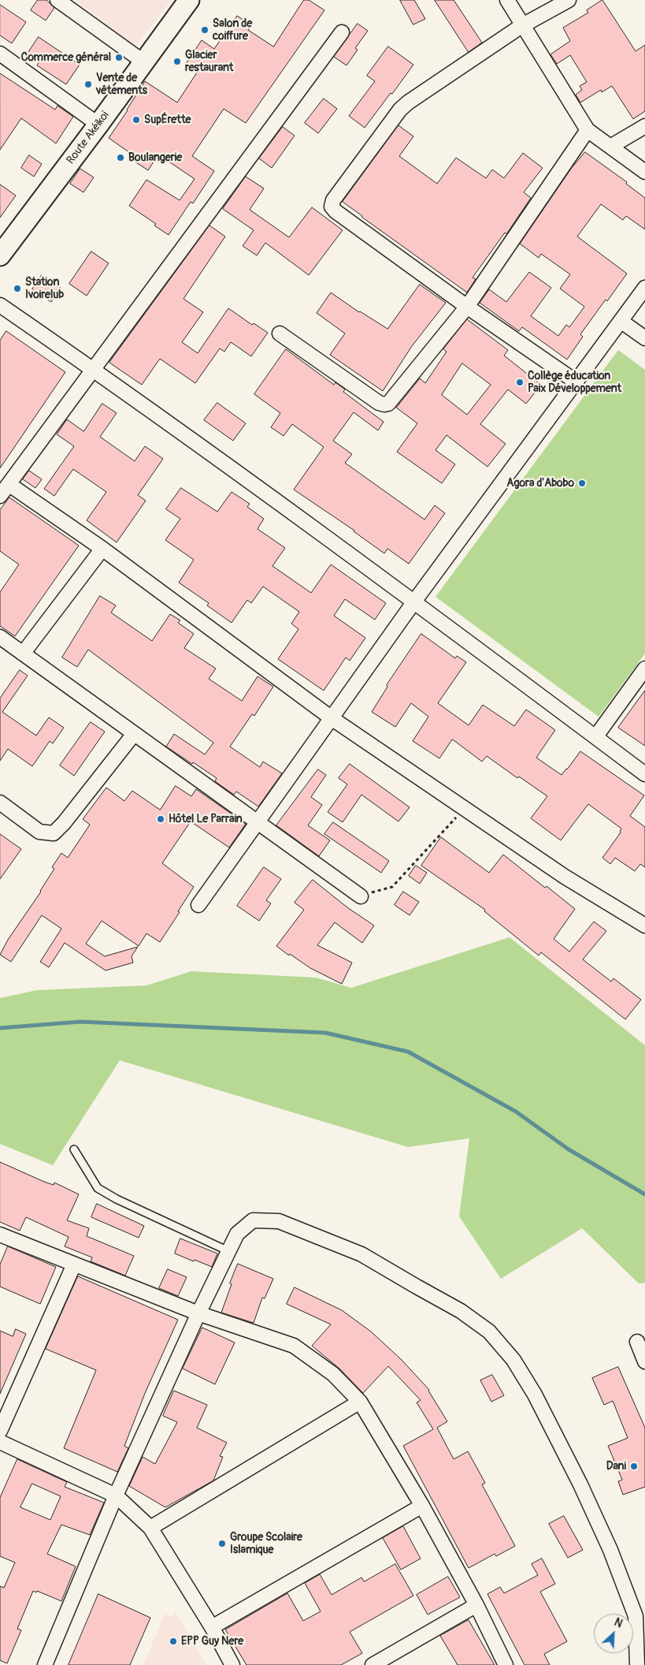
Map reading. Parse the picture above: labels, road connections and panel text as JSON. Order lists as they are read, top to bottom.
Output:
{
  "streets": {
    "street": ["Route Akéikoi"]
  },
  "places": [
    "Salon de coiffure",
    "Commerce général",
    "Glacier restaurant",
    "Vente de vêtements",
    "SupÉrette",
    "Boulangerie",
    "Station Ivoirelub",
    "Collège éducation Paix Développement",
    "Agora d'Abobo",
    "Hôtel Le Parrain",
    "Dani",
    "Groupe Scolaire Islamique",
    "EPP Guy Nere"
  ],
  "north": "top right"
}
